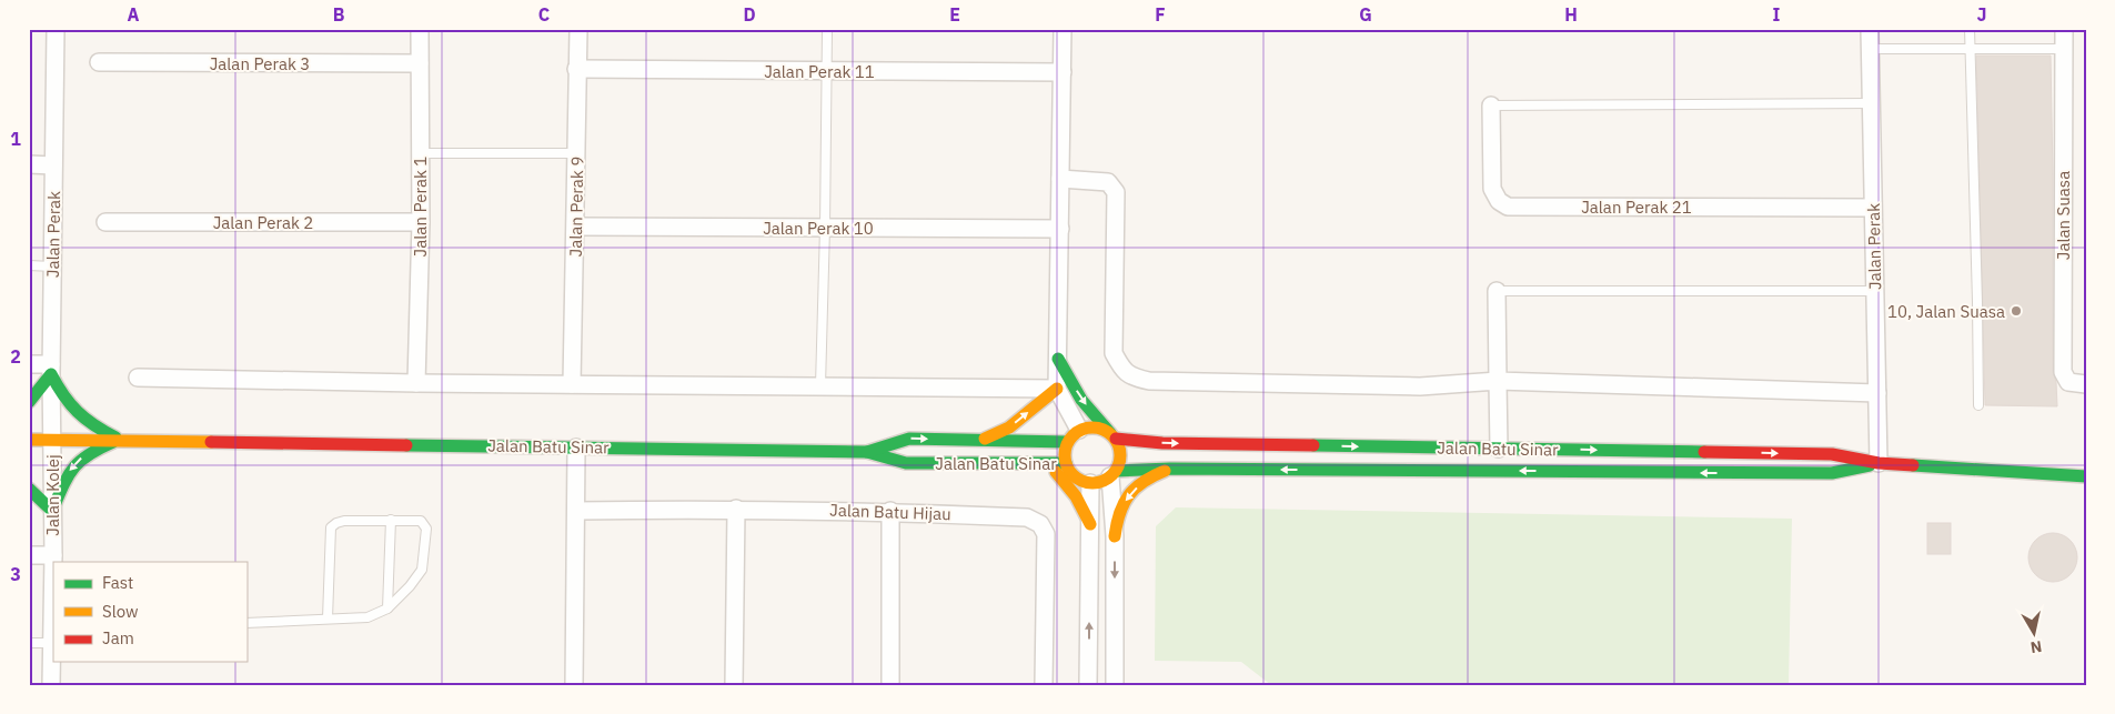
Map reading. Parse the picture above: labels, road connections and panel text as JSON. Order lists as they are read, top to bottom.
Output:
{
  "streets": {
    "street": [
      "Jalan Perak 3",
      "Jalan Perak 11",
      "Jalan Perak 1",
      "Jalan Perak 9",
      "Jalan Perak 21",
      "Jalan Suasa",
      "Jalan Perak 2",
      "Jalan Perak 10",
      "Jalan Perak",
      "Jalan Batu Sinar",
      "Jalan Kolej",
      "Jalan Batu Hijau"
    ]
  },
  "crossings": [
    ["Jalan Perak 3", "Jalan Perak 1"],
    ["Jalan Perak 11", "Jalan Perak 9"],
    ["Jalan Perak 1", "Jalan Perak 2"],
    ["Jalan Perak 9", "Jalan Perak 10"],
    ["Jalan Perak 21", "Jalan Perak"],
    ["Jalan Perak", "Jalan Batu Sinar"],
    ["Jalan Perak", "Jalan Kolej"],
    ["Jalan Batu Sinar", "Jalan Kolej"]
  ],
  "places": ["10, Jalan Suasa"],
  "legend": ["Fast", "Slow", "Jam"],
  "north": "bottom",
  "grid": {
    "columns": [
      "A",
      "B",
      "C",
      "D",
      "E",
      "F",
      "G",
      "H",
      "I",
      "J"
    ],
    "rows": ["1", "2", "3"]
  }
}
